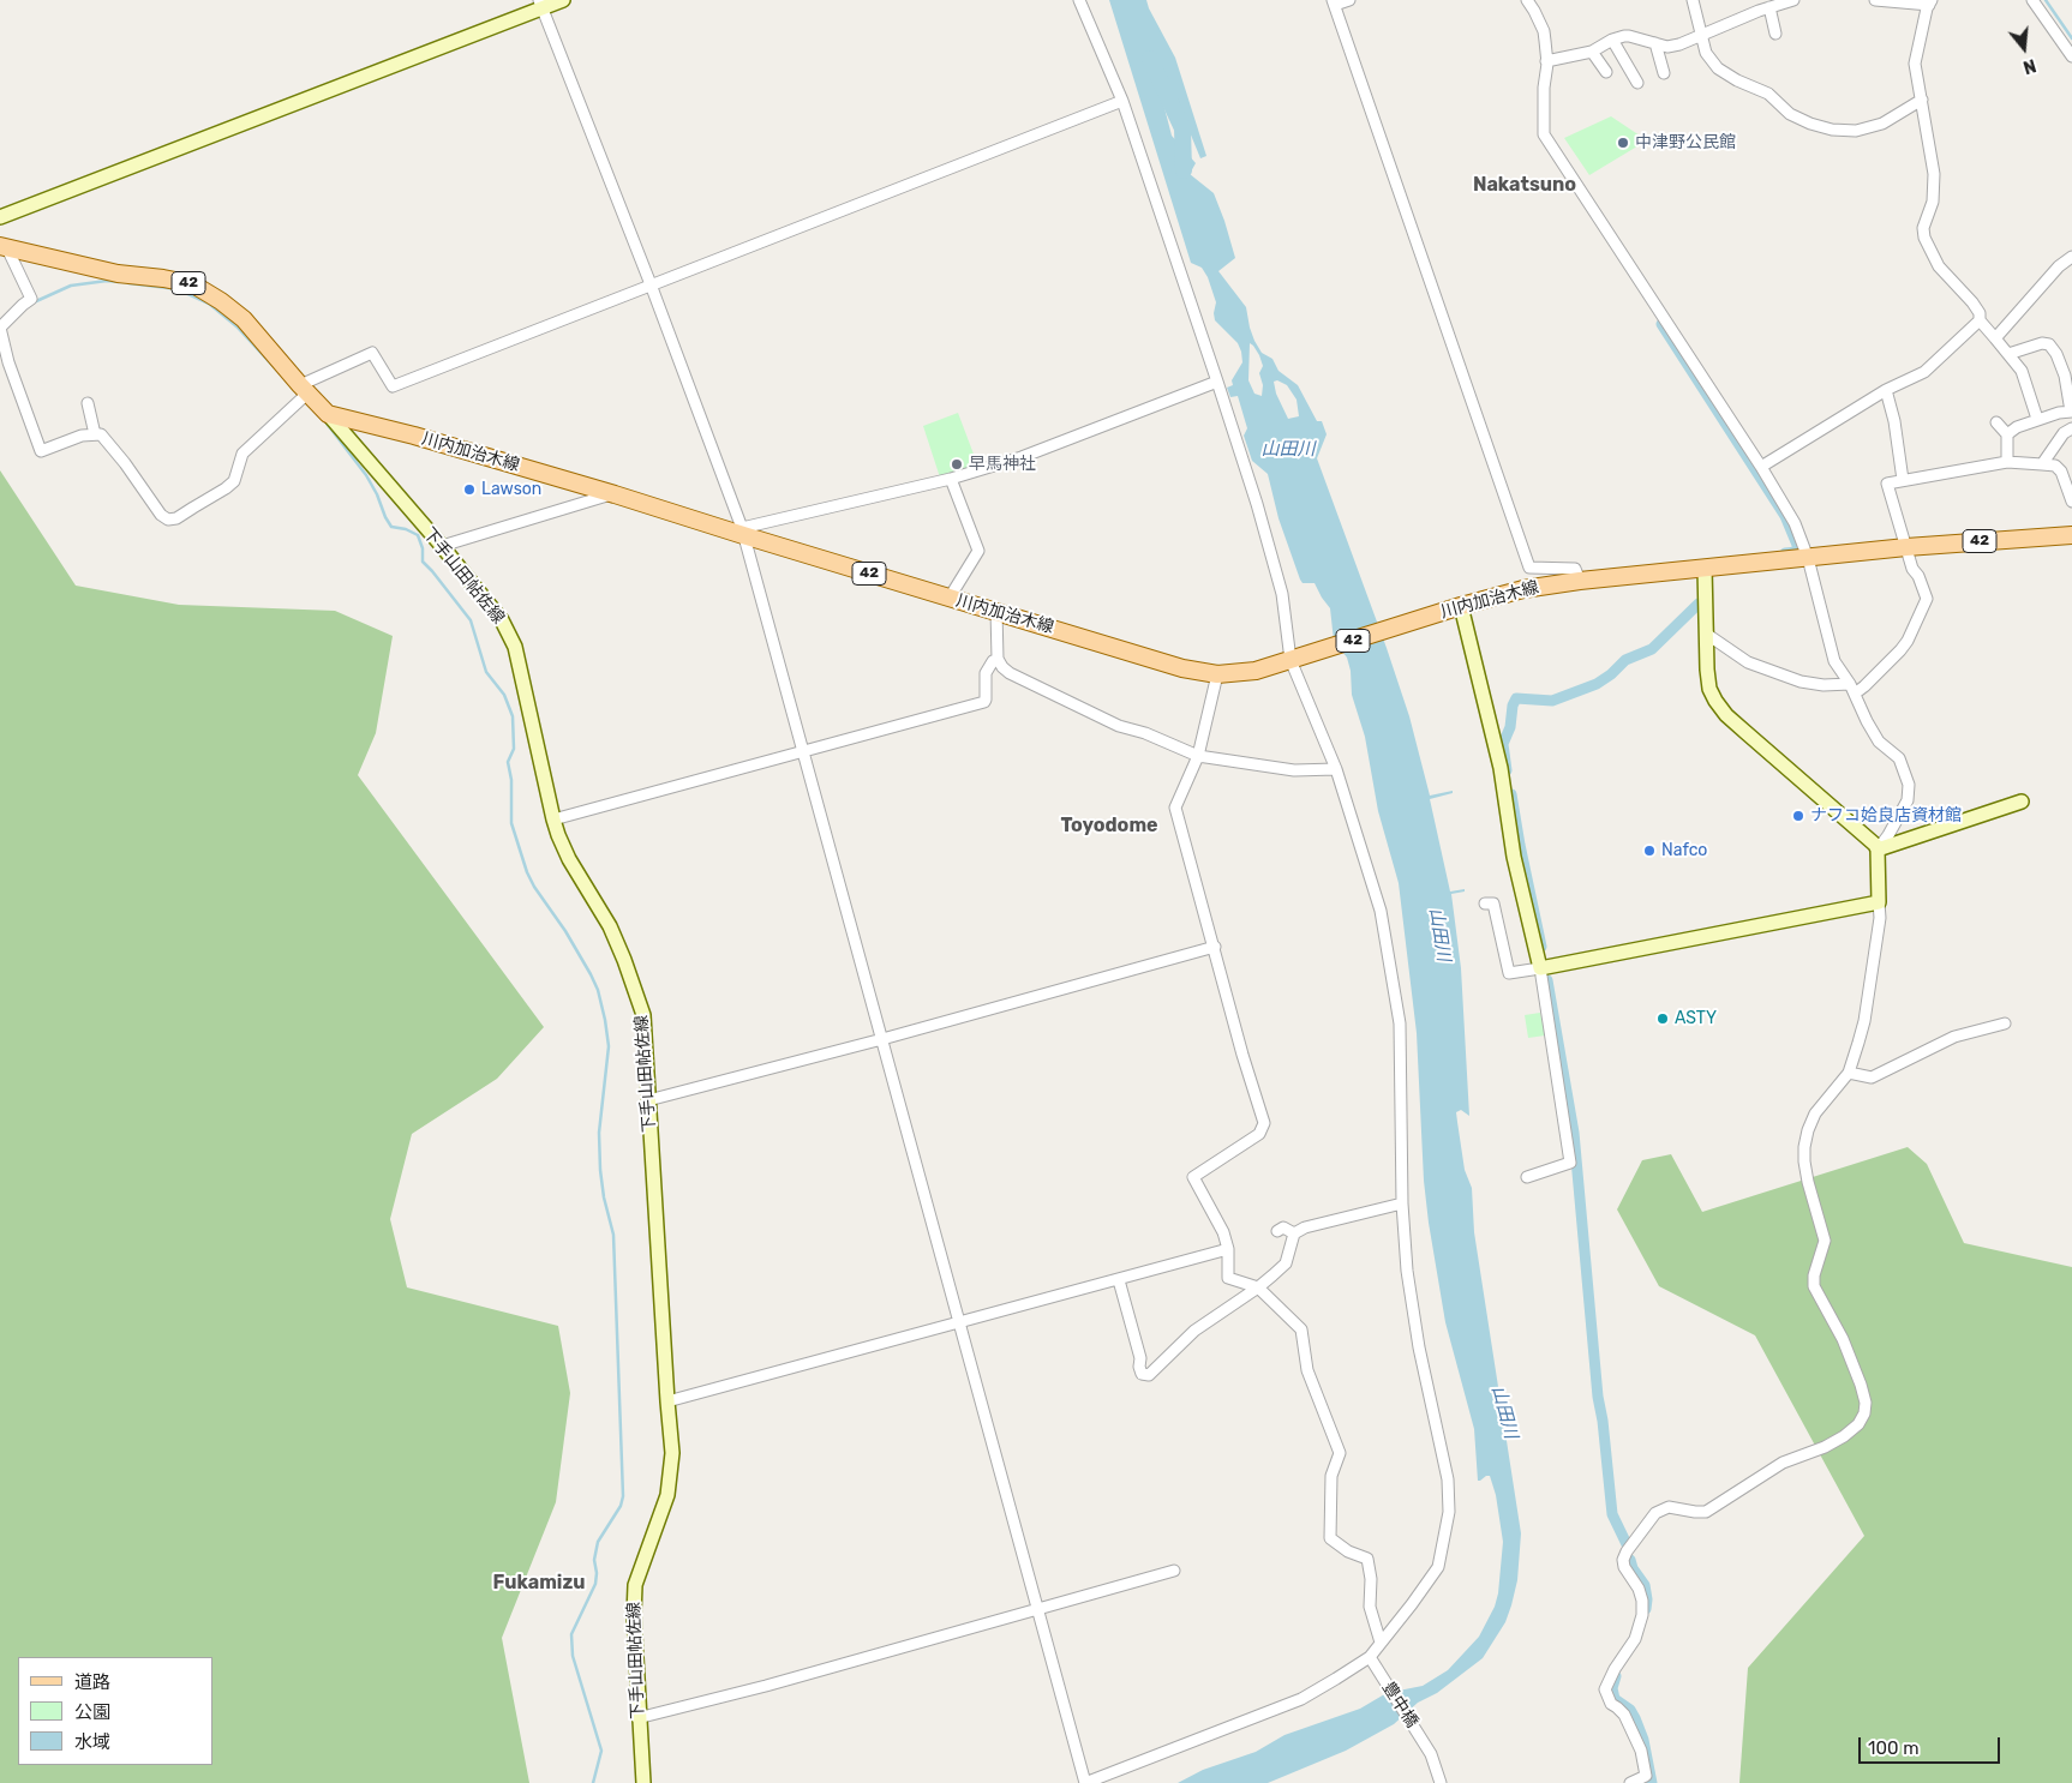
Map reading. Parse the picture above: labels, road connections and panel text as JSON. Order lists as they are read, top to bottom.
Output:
{
  "streets": {
    "main road": ["42", "川内加治木線"],
    "street": ["下手山田帖佐線", "豊中橋"]
  },
  "crossings": [
    ["42", "川内加治木線"],
    ["42", "下手山田帖佐線"],
    ["川内加治木線", "下手山田帖佐線"]
  ],
  "districts": ["Nakatsuno", "Toyodome", "Fukamizu"],
  "water": ["山田川"],
  "places": [
    "中津野公民館",
    "早馬神社",
    "Lawson",
    "ナフコ姶良店資材館",
    "Nafco",
    "ASTY"
  ],
  "legend": ["道路", "公園", "水域"],
  "scale_bar": "100 m",
  "north": "bottom"
}
